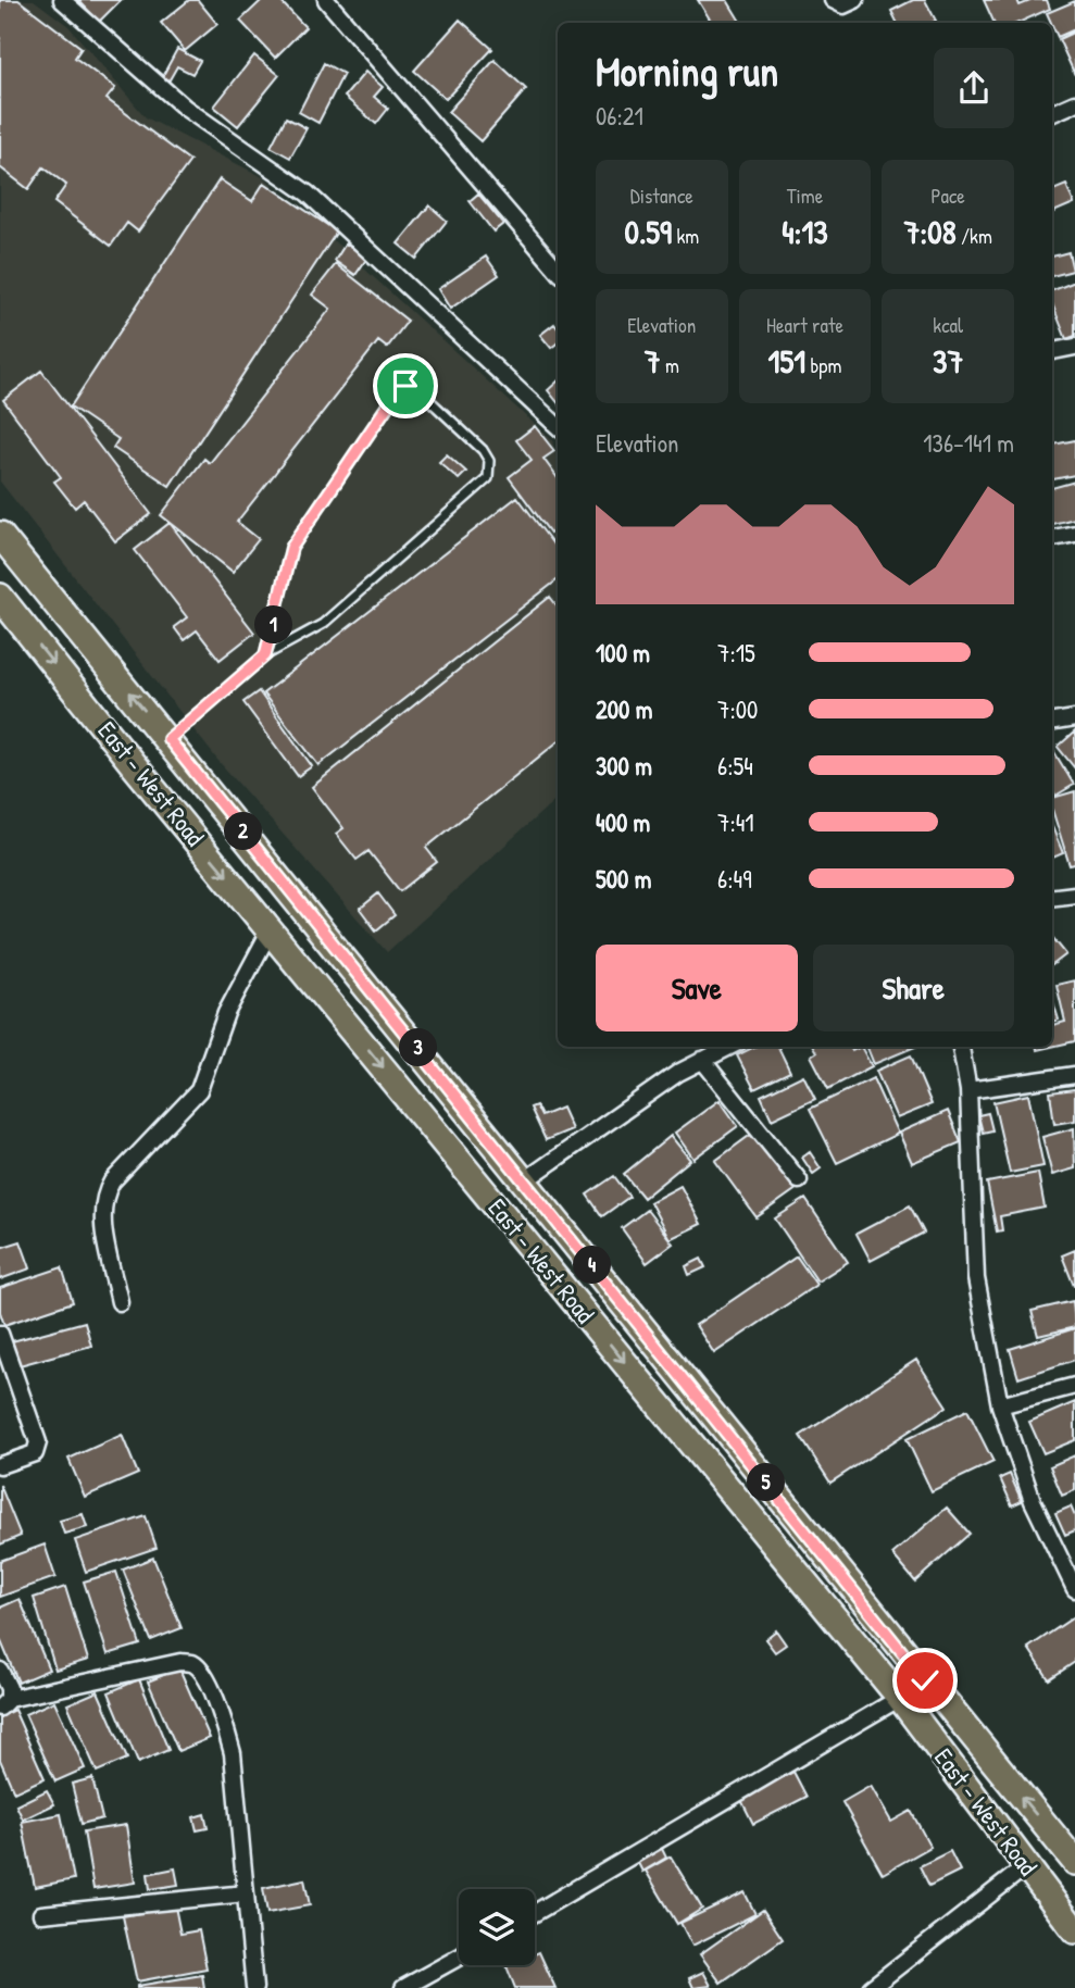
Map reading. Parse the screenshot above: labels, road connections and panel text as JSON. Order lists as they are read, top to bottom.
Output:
{
  "streets": {
    "main road": ["East - West Road"]
  },
  "page": {
    "heading": ["Morning run", "06:21"],
    "stats": [
      ["Distance", "0.59 km"],
      ["Time", "4:13"],
      ["Pace", "7:08 /km"],
      ["Elevation", "7 m"],
      ["Heart rate", "151 bpm"],
      ["kcal", "37"]
    ],
    "chart": ["Elevation", "136–141 m"],
    "pins": [
      "1",
      "2",
      "3",
      "4",
      "5"
    ],
    "list": [
      {
        "name": "100 m",
        "note": "7:15"
      },
      {
        "name": "200 m",
        "note": "7:00"
      },
      {
        "name": "300 m",
        "note": "6:54"
      },
      {
        "name": "400 m",
        "note": "7:41"
      },
      {
        "name": "500 m",
        "note": "6:49"
      }
    ],
    "buttons": ["Save", "Share"]
  }
}
